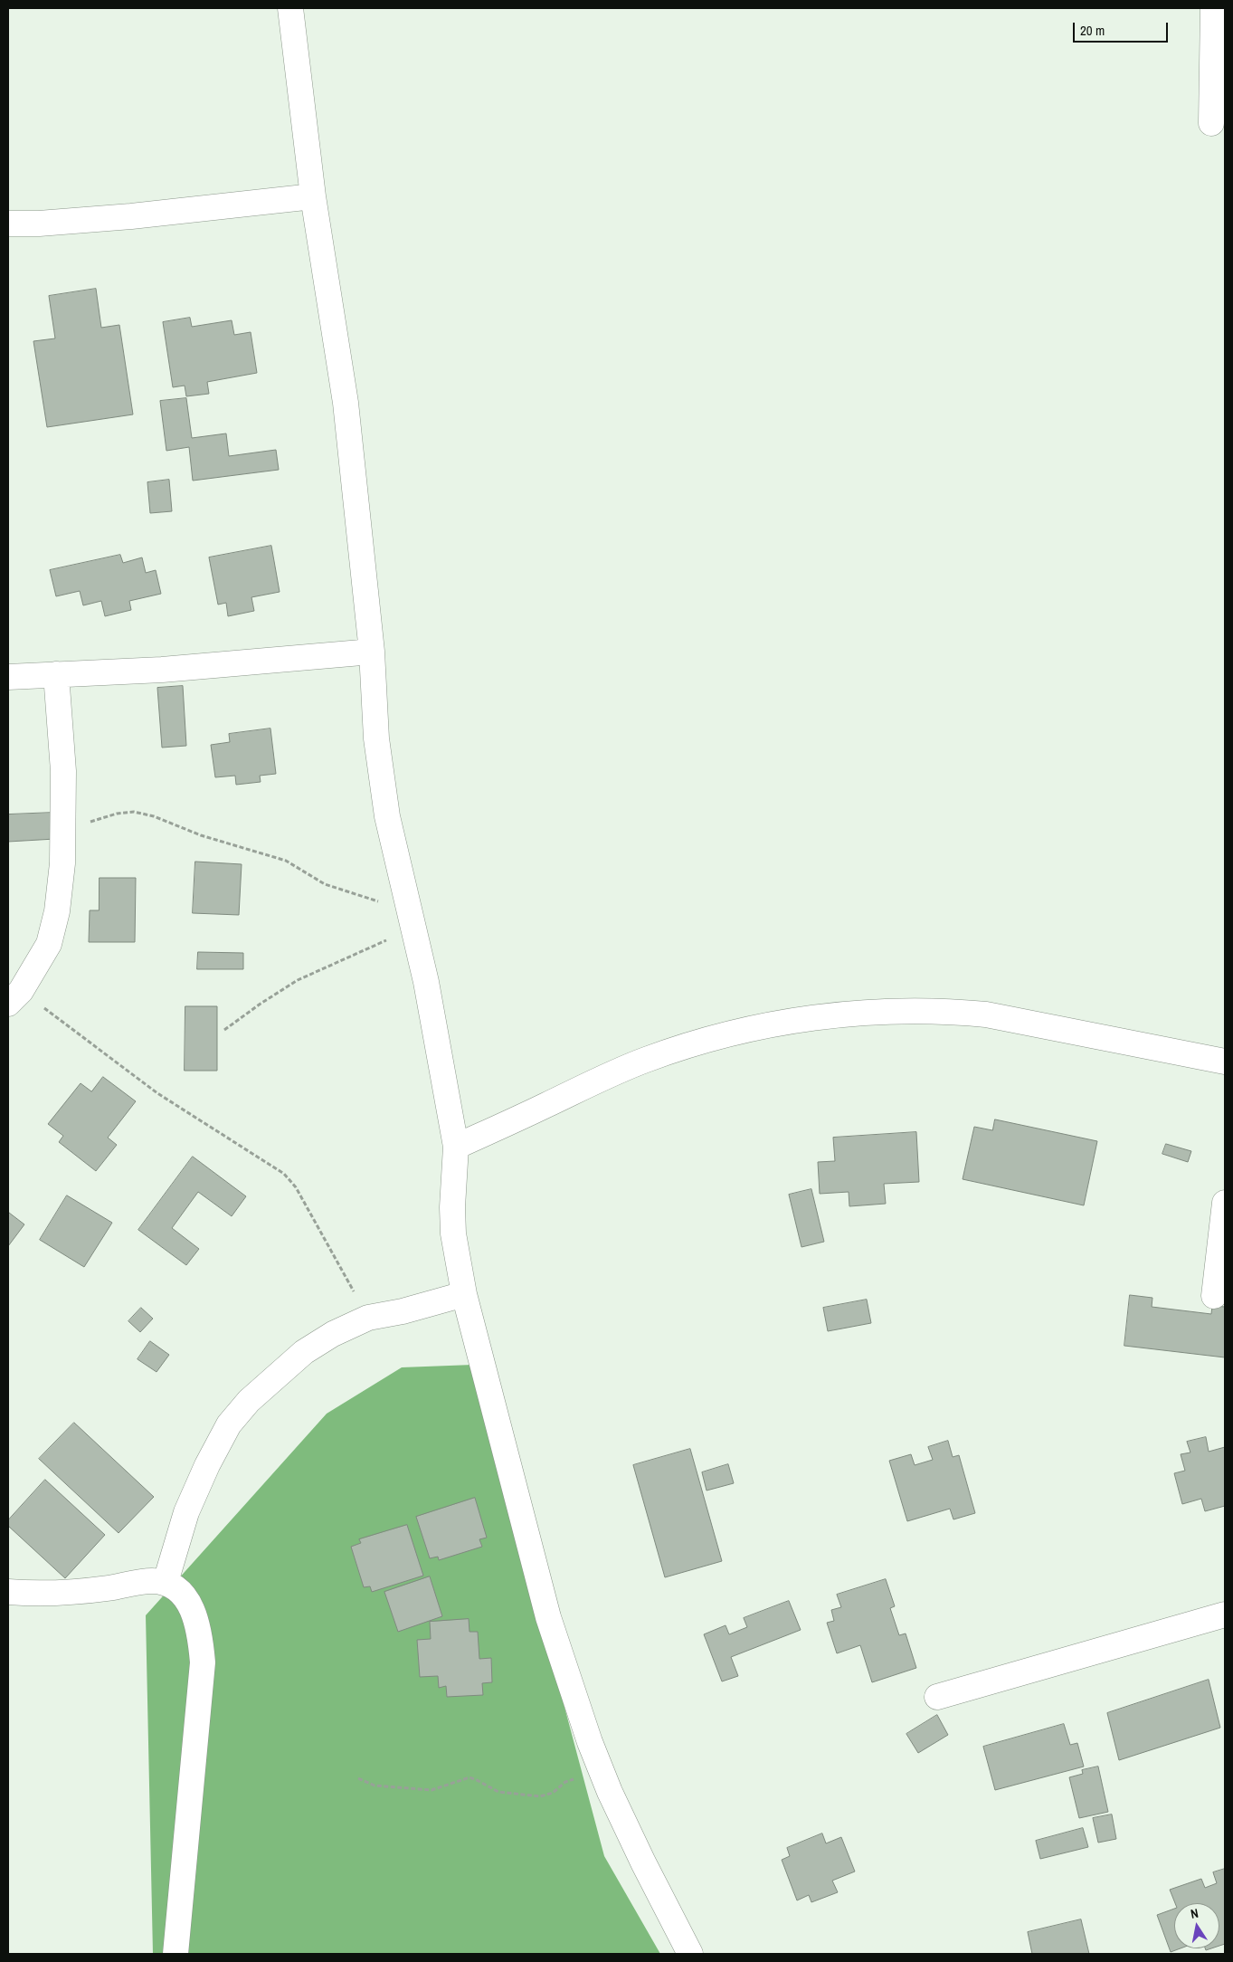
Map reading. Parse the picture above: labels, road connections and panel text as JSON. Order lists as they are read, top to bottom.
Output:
{
  "scale_bar": "20 m",
  "north": "top"
}
